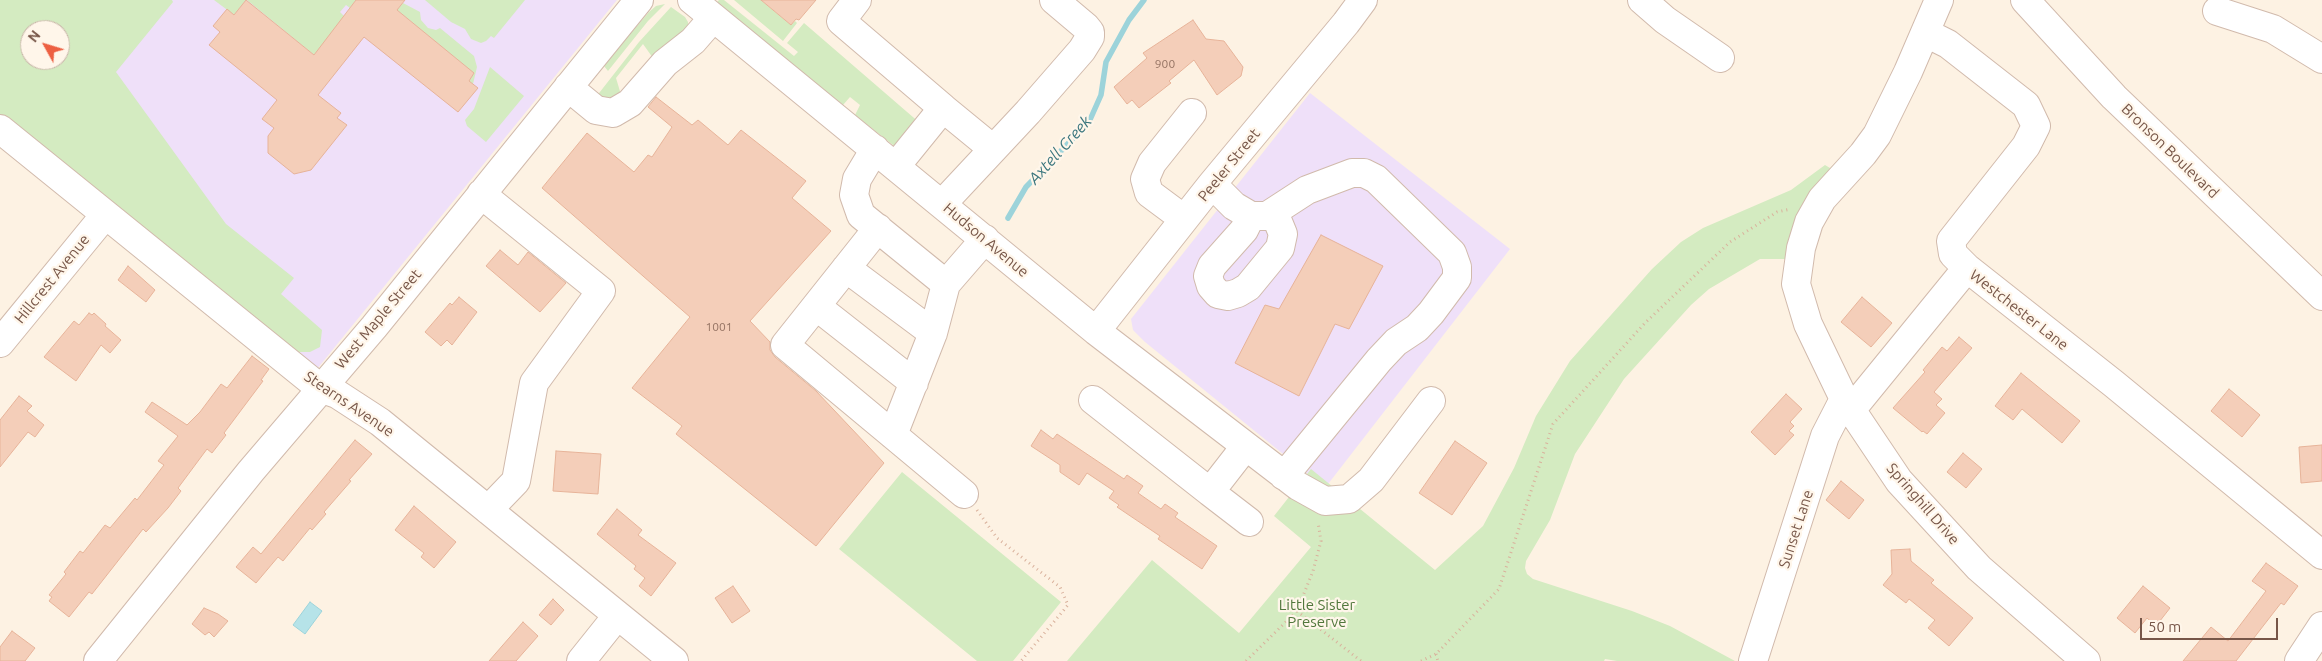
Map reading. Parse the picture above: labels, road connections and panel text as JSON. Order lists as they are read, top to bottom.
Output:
{
  "streets": {
    "street": [
      "Bronson Boulevard",
      "Peeler Street",
      "Hudson Avenue",
      "Hillcrest Avenue",
      "Westchester Lane",
      "West Maple Street",
      "Stearns Avenue",
      "Springhill Drive",
      "Sunset Lane"
    ]
  },
  "crossings": [
    ["Peeler Street", "Hudson Avenue"],
    ["Hillcrest Avenue", "Stearns Avenue"],
    ["Westchester Lane", "Sunset Lane"],
    ["West Maple Street", "Stearns Avenue"],
    ["Springhill Drive", "Sunset Lane"]
  ],
  "water": ["Axtell Creek"],
  "parks": ["Little Sister Preserve"],
  "house_numbers": ["900", "1001"],
  "scale_bar": "50 m",
  "north": "top left"
}
